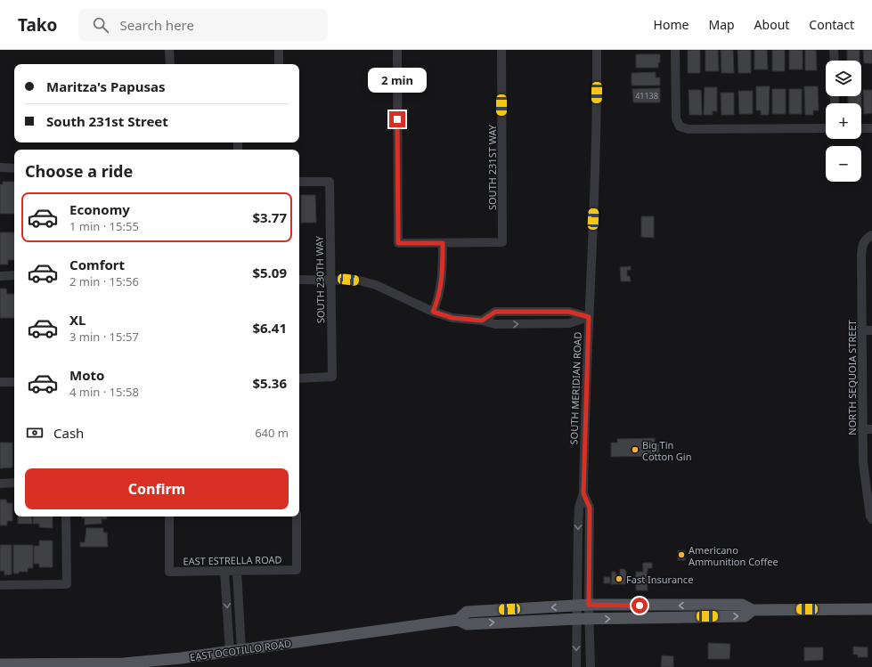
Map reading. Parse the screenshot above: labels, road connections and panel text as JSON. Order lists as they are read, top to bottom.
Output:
{
  "streets": {
    "main road": ["EAST OCOTILLO ROAD"],
    "street": [
      "SOUTH 231ST WAY",
      "SOUTH 230TH WAY",
      "NORTH SEQUOIA STREET",
      "SOUTH MERIDIAN ROAD",
      "EAST ESTRELLA ROAD"
    ]
  },
  "places": ["Big Tin Cotton Gin", "Americano Ammunition Coffee", "Fast Insurance"],
  "house_numbers": ["41138"],
  "page": {
    "header": "Tako",
    "search": "Search here",
    "nav": [
      "Home",
      "Map",
      "About",
      "Contact"
    ],
    "map_buttons": ["+", "−"],
    "banner": ["Maritza's Papusas", "South 231st Street"],
    "bubble": "2 min",
    "heading": "Choose a ride",
    "list": [
      {
        "name": "Economy",
        "note": "1 min · 15:55",
        "value": "$3.77"
      },
      {
        "name": "Comfort",
        "note": "2 min · 15:56",
        "value": "$5.09"
      },
      {
        "name": "XL",
        "note": "3 min · 15:57",
        "value": "$6.41"
      },
      {
        "name": "Moto",
        "note": "4 min · 15:58",
        "value": "$5.36"
      }
    ],
    "pay": ["Cash", "640 m"],
    "buttons": "Confirm"
  }
}
